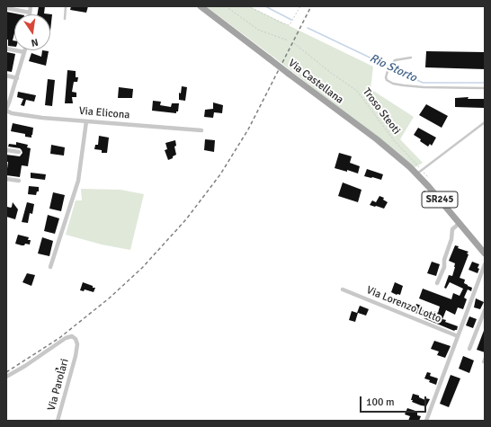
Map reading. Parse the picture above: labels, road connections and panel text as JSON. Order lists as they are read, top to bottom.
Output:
{
  "streets": {
    "main road": ["Via Castellana", "SR245"],
    "street": ["Via Elicona", "Via Lorenzo Lotto", "Via Parolari"],
    "path": ["Troso Steoti"]
  },
  "water": ["Rio Storto"],
  "scale_bar": "100 m",
  "north": "bottom"
}
